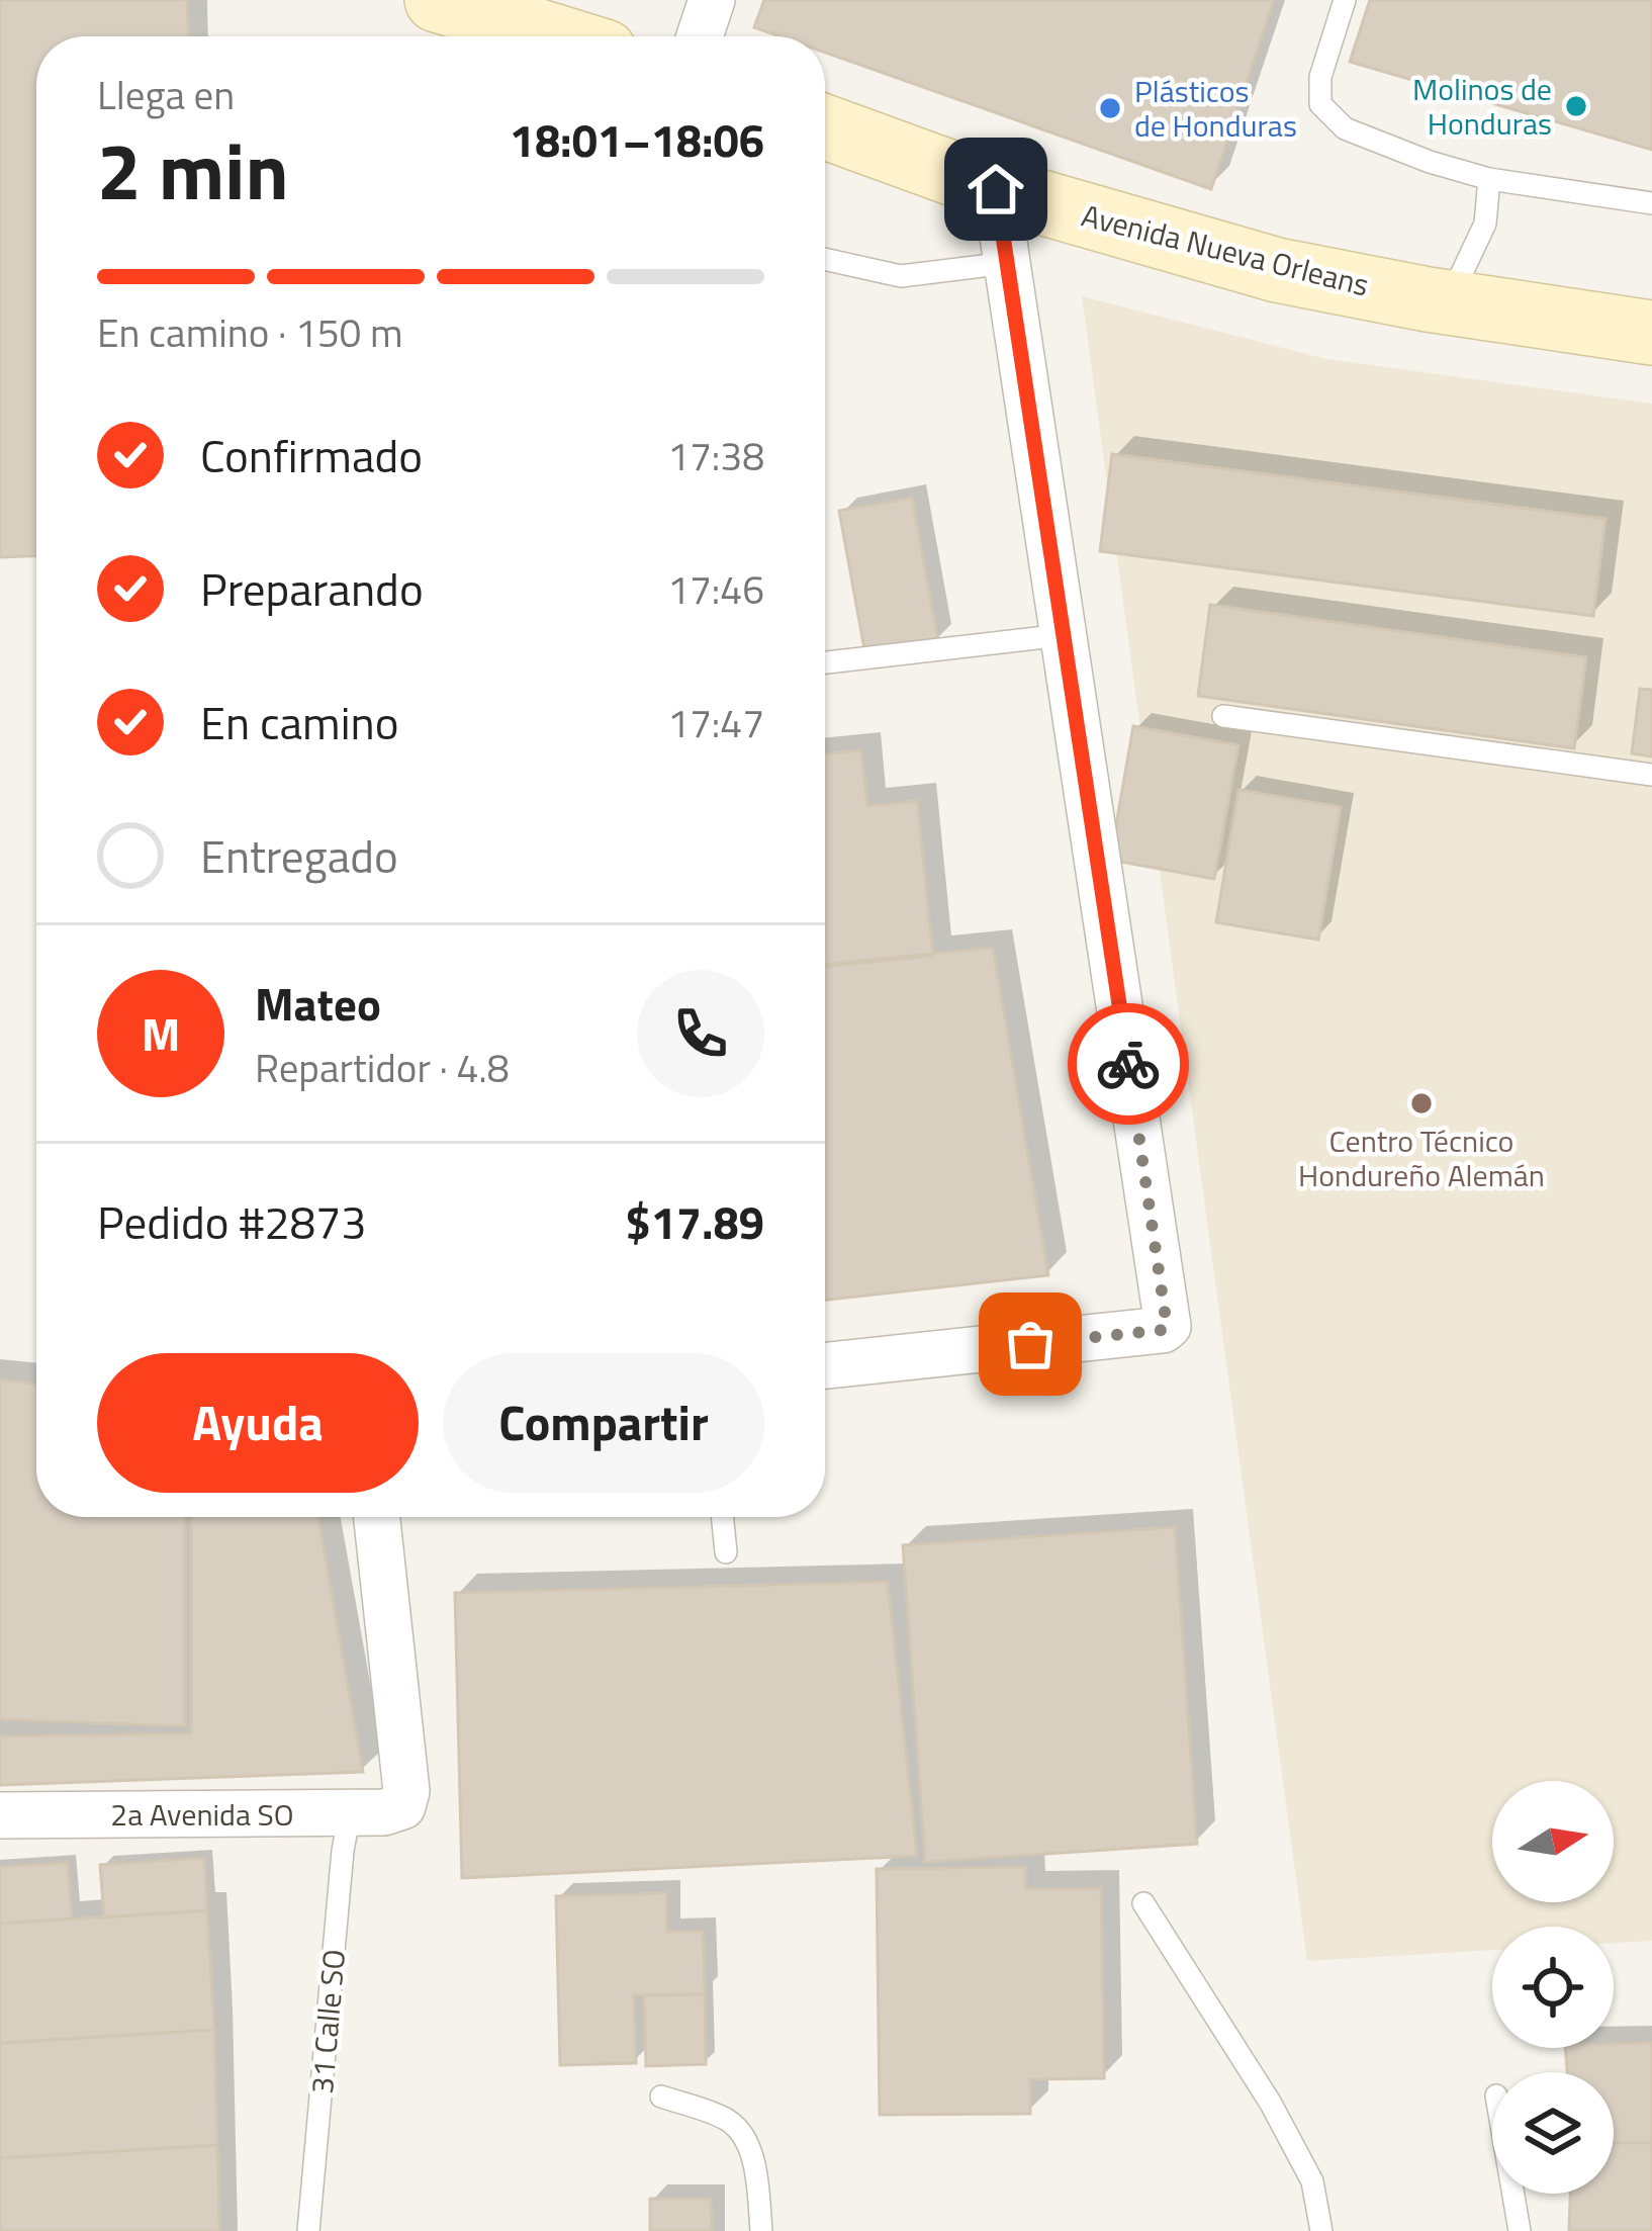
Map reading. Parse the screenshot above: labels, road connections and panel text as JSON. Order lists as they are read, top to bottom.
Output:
{
  "streets": {
    "street": ["Avenida Nueva Orleans", "2a Avenida SO"],
    "lane": ["31 Calle SO"]
  },
  "crossings": [
    ["2a Avenida SO", "31 Calle SO"]
  ],
  "places": ["Molinos de Honduras", "Plásticos de Honduras", "Centro Técnico Hondureño Alemán"],
  "north": "right",
  "page": {
    "heading": ["2 min", "Llega en", "18:01–18:06"],
    "panel": [
      "Mateo",
      "Repartidor · 4.8",
      "Pedido #2873",
      "$17.89"
    ],
    "bar": "En camino · 150 m",
    "list": [
      ["Confirmado", "17:38"],
      ["Preparando", "17:46"],
      ["En camino", "17:47"],
      "Entregado"
    ],
    "round": "M",
    "buttons": ["Ayuda", "Compartir"]
  }
}
